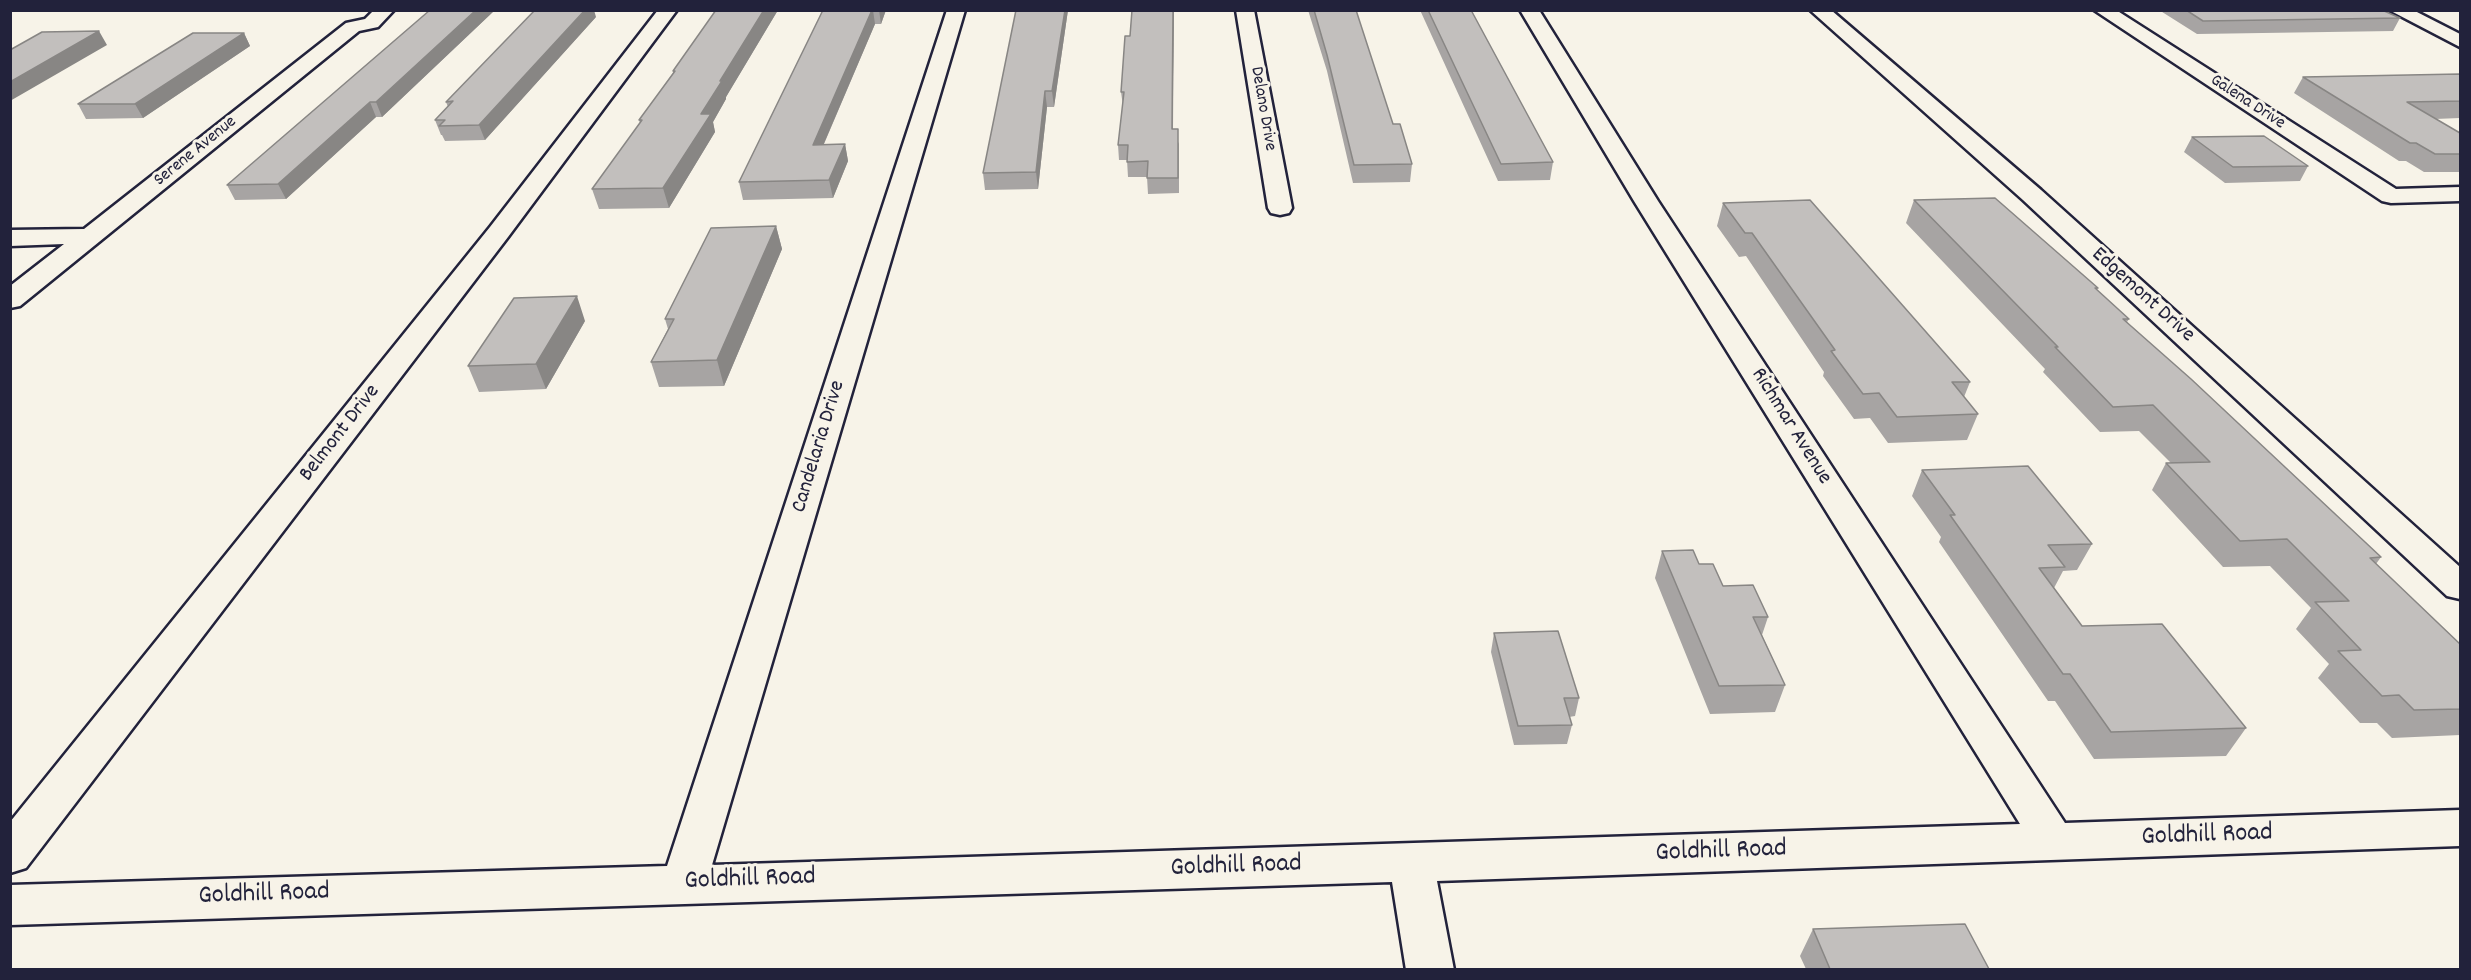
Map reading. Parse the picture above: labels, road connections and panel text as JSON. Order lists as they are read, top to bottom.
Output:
{
  "streets": {
    "street": [
      "Galena Drive",
      "Delano Drive",
      "Serene Avenue",
      "Edgemont Drive",
      "Richmar Avenue",
      "Belmont Drive",
      "Candelaria Drive",
      "Goldhill Road"
    ]
  },
  "crossings": [
    ["Richmar Avenue", "Goldhill Road"],
    ["Candelaria Drive", "Goldhill Road"]
  ]
}
